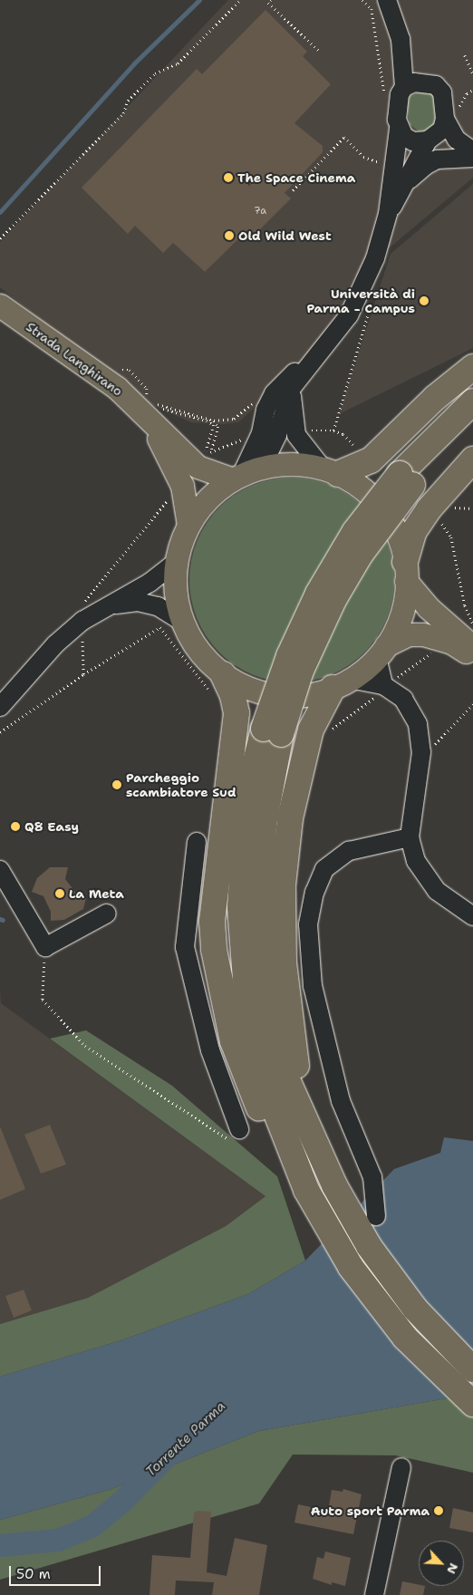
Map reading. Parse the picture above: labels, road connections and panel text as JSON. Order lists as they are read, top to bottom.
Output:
{
  "streets": {
    "main road": ["Strada Langhirano"]
  },
  "water": ["Torrente Parma"],
  "places": [
    "The Space Cinema",
    "Old Wild West",
    "Università di Parma - Campus",
    "Parcheggio scambiatore Sud",
    "Q8 Easy",
    "La Meta",
    "Auto sport Parma"
  ],
  "house_numbers": ["7a"],
  "scale_bar": "50 m",
  "north": "bottom right"
}
